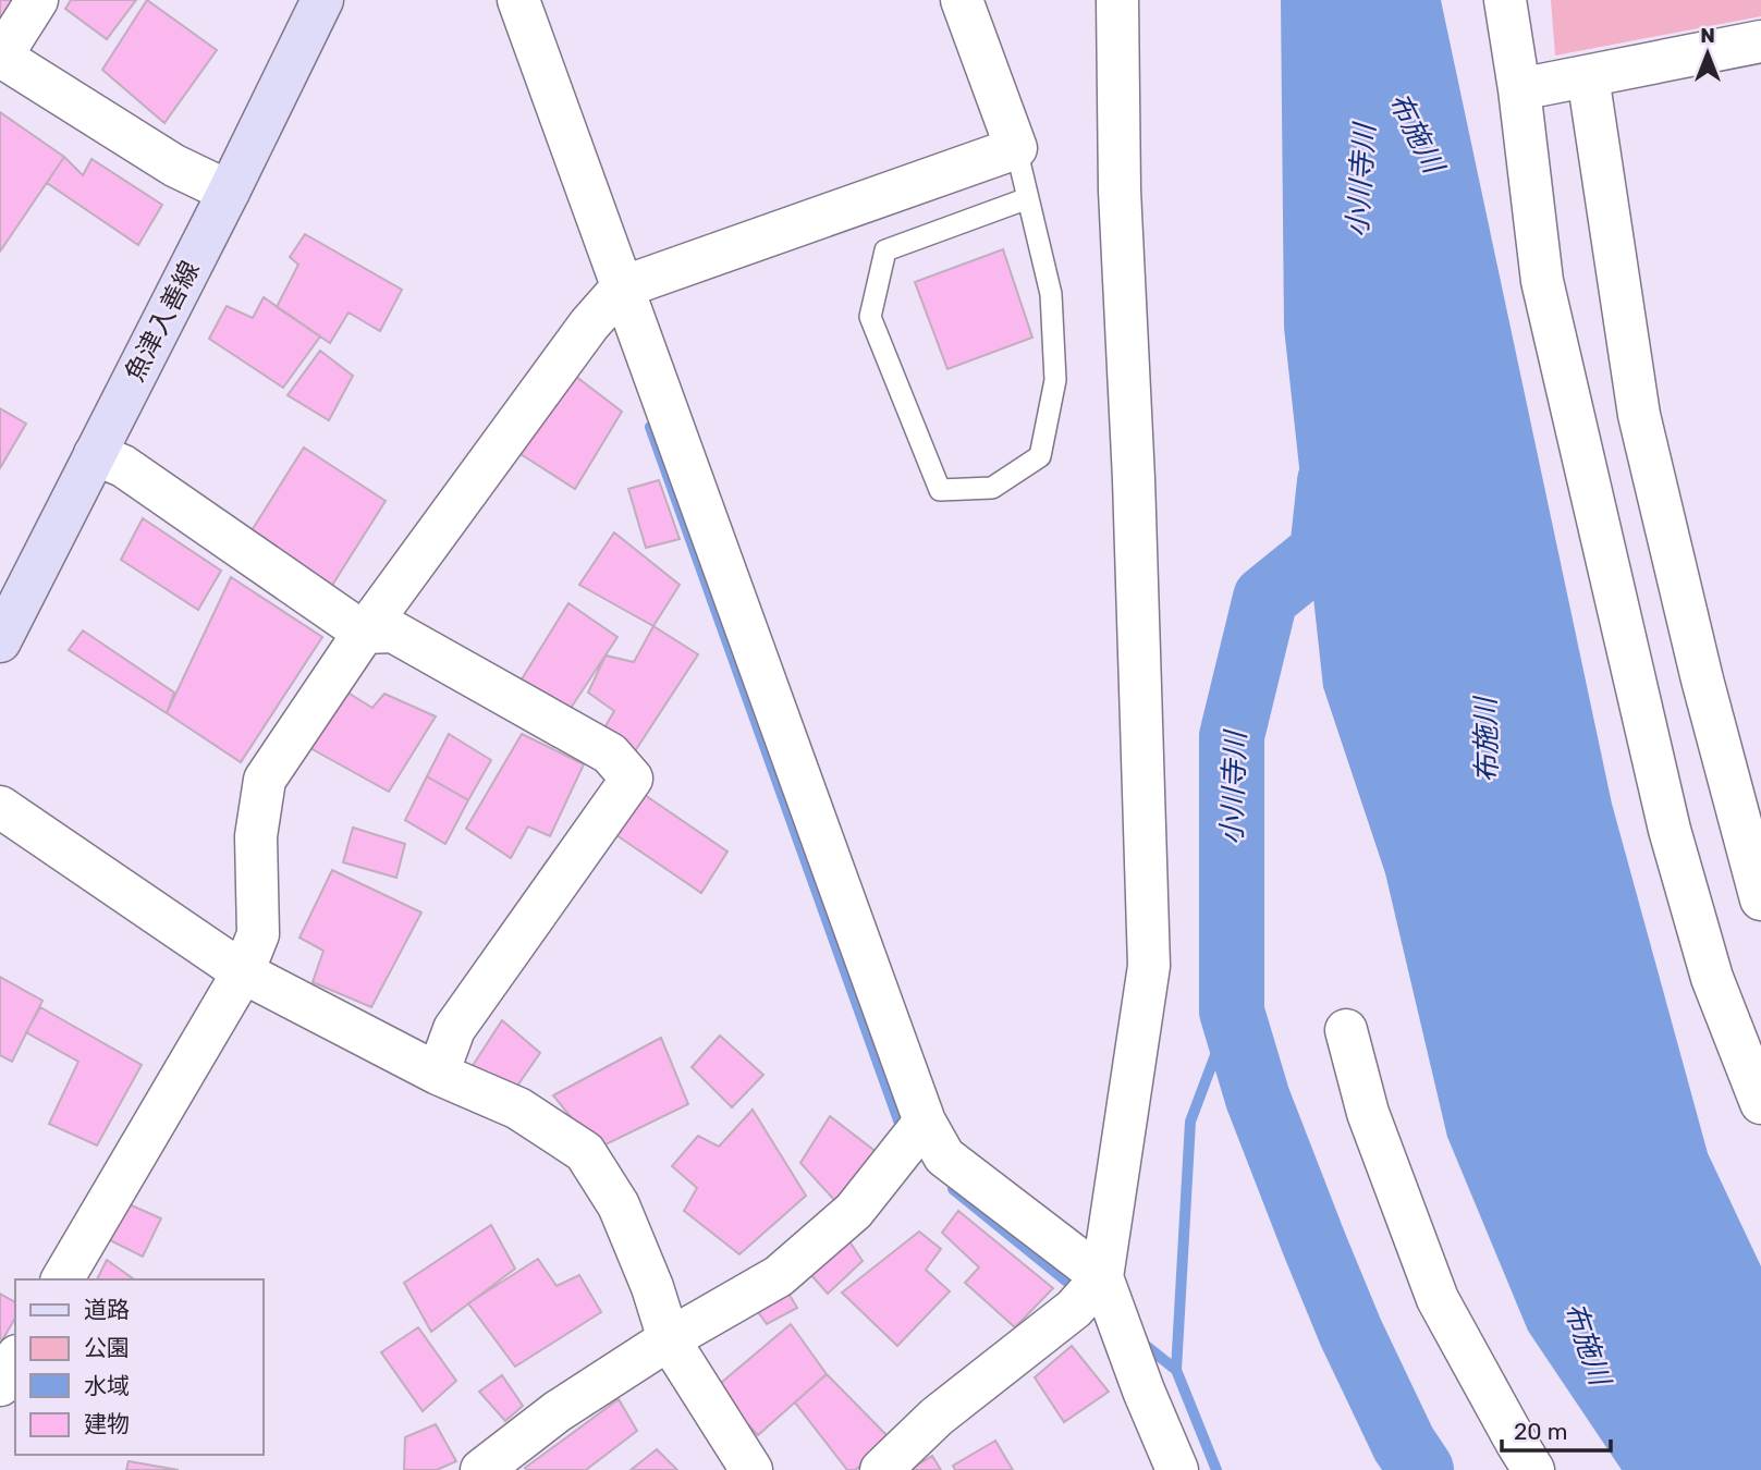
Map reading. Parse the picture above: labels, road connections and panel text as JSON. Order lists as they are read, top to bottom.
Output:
{
  "streets": {
    "main road": ["魚津入善線"]
  },
  "water": ["布施川", "小川寺川"],
  "legend": [
    "道路",
    "公園",
    "水域",
    "建物"
  ],
  "scale_bar": "20 m",
  "north": "top"
}
